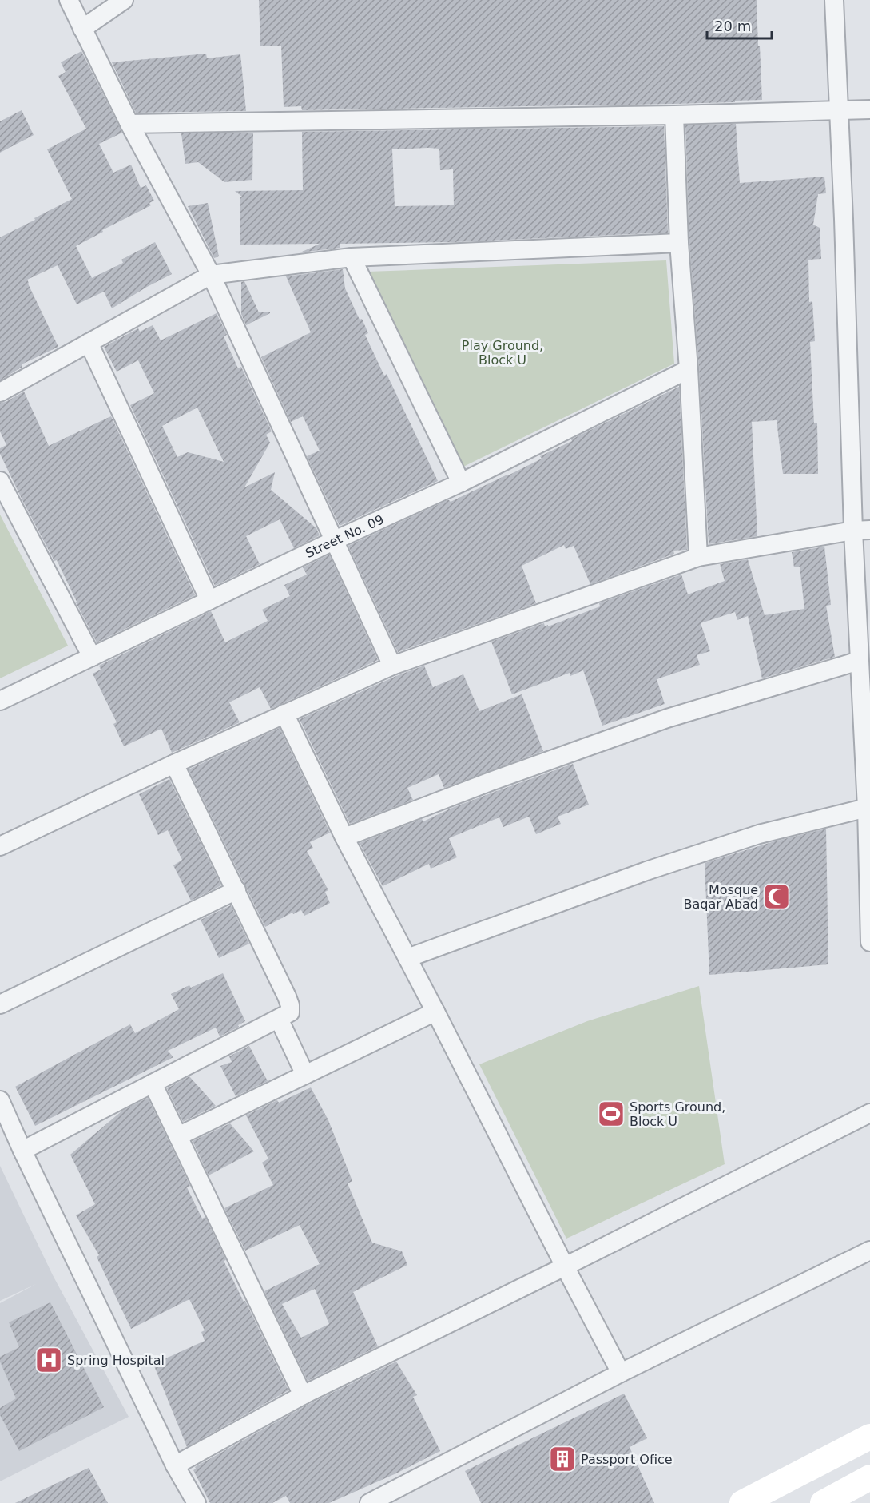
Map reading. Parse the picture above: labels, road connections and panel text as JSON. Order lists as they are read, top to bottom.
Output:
{
  "streets": {
    "street": ["Street No. 09"]
  },
  "parks": ["Play Ground, Block U"],
  "places": {
    "mosque": ["Mosque Baqar Abad"],
    "sports": ["Sports Ground, Block U"],
    "hospital": ["Spring Hospital"],
    "building": ["Passport Ofice"]
  },
  "scale_bar": "20 m"
}
